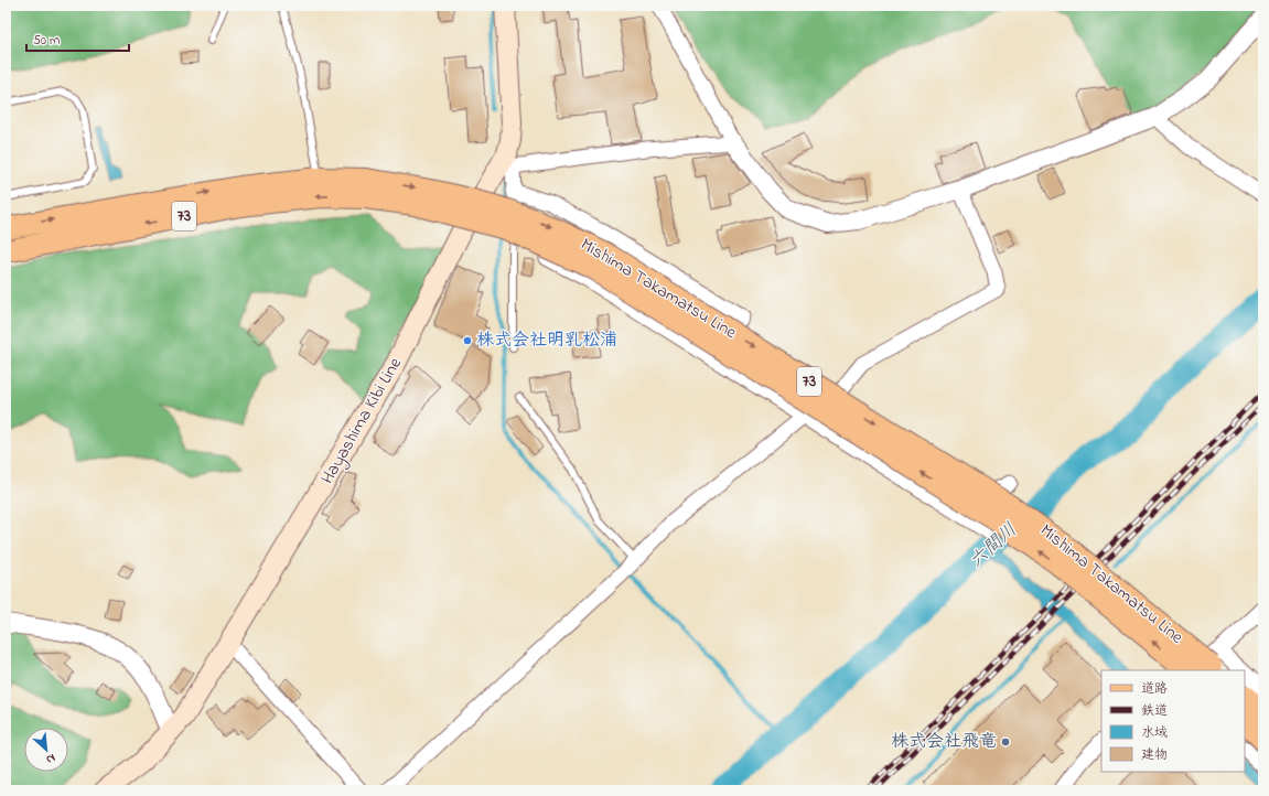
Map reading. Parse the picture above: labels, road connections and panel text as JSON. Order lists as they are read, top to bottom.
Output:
{
  "streets": {
    "main road": ["73", "Mishima Takamatsu Line", "Hayashima Kibi Line"]
  },
  "water": ["六間川"],
  "places": ["株式会社明乳松浦", "株式会社飛竜"],
  "legend": [
    "道路",
    "鉄道",
    "水域",
    "建物"
  ],
  "scale_bar": "50 m",
  "north": "bottom right"
}
